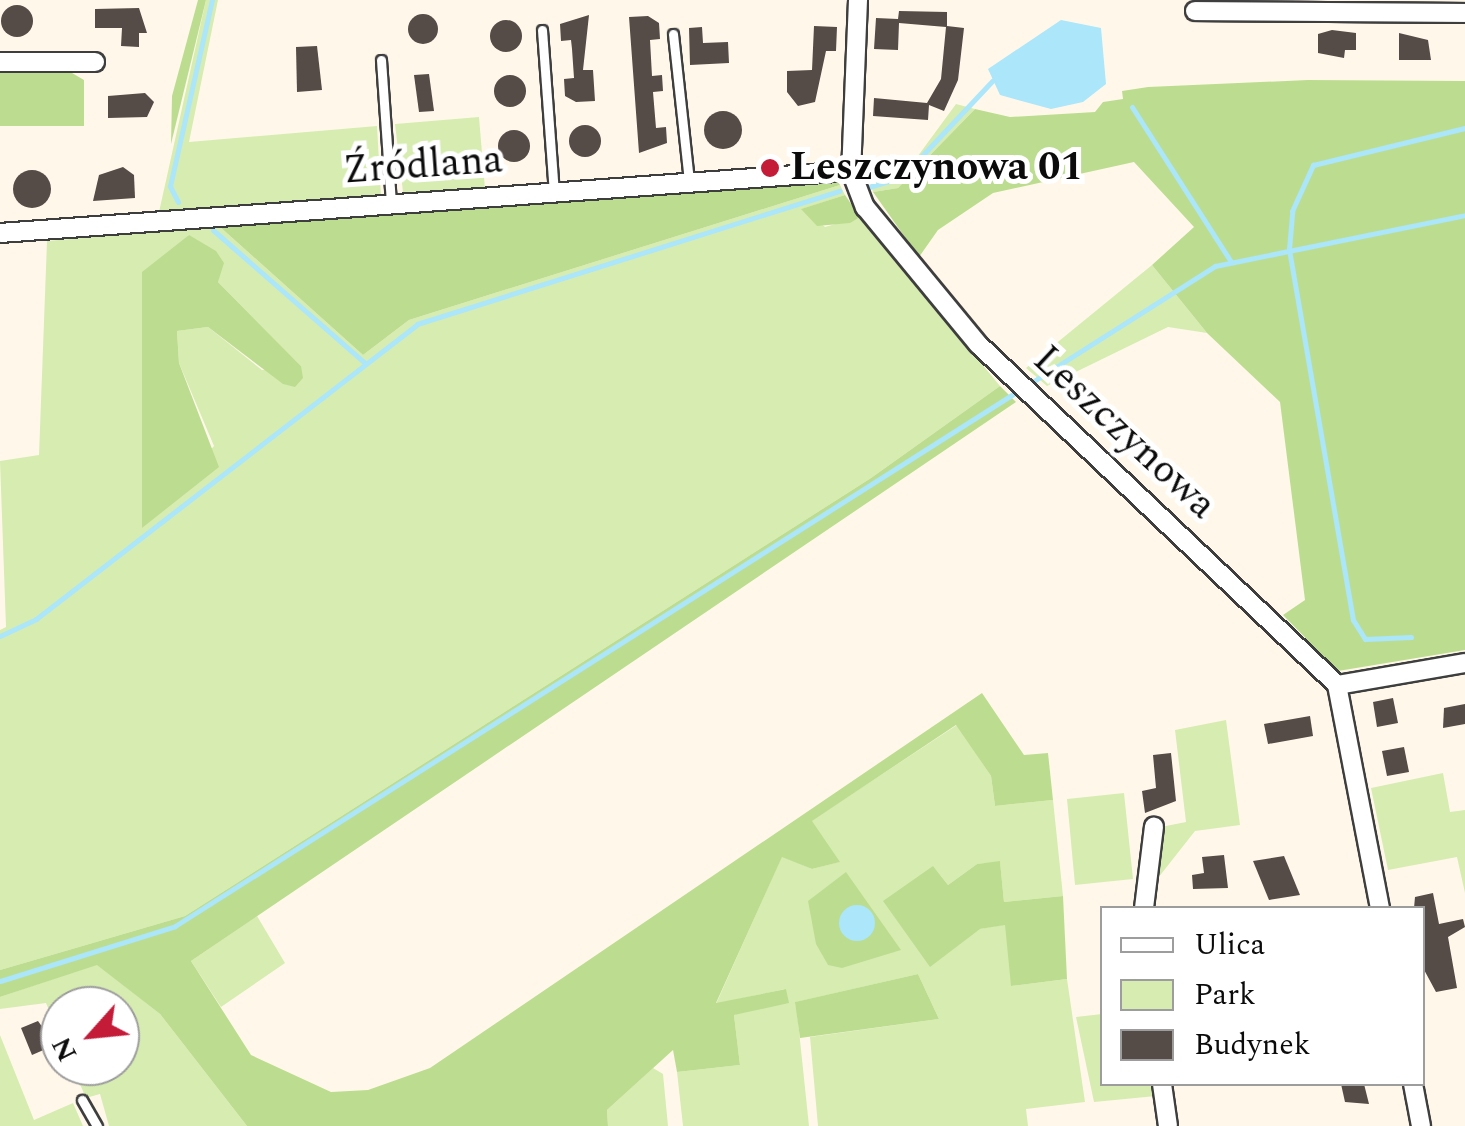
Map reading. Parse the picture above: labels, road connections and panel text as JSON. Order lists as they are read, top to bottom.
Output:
{
  "streets": {
    "street": ["Źródlana", "Leszczynowa"]
  },
  "crossings": [
    ["Źródlana", "Leszczynowa"]
  ],
  "places": ["Leszczynowa 01"],
  "legend": ["Ulica", "Park", "Budynek"],
  "north": "bottom left"
}
